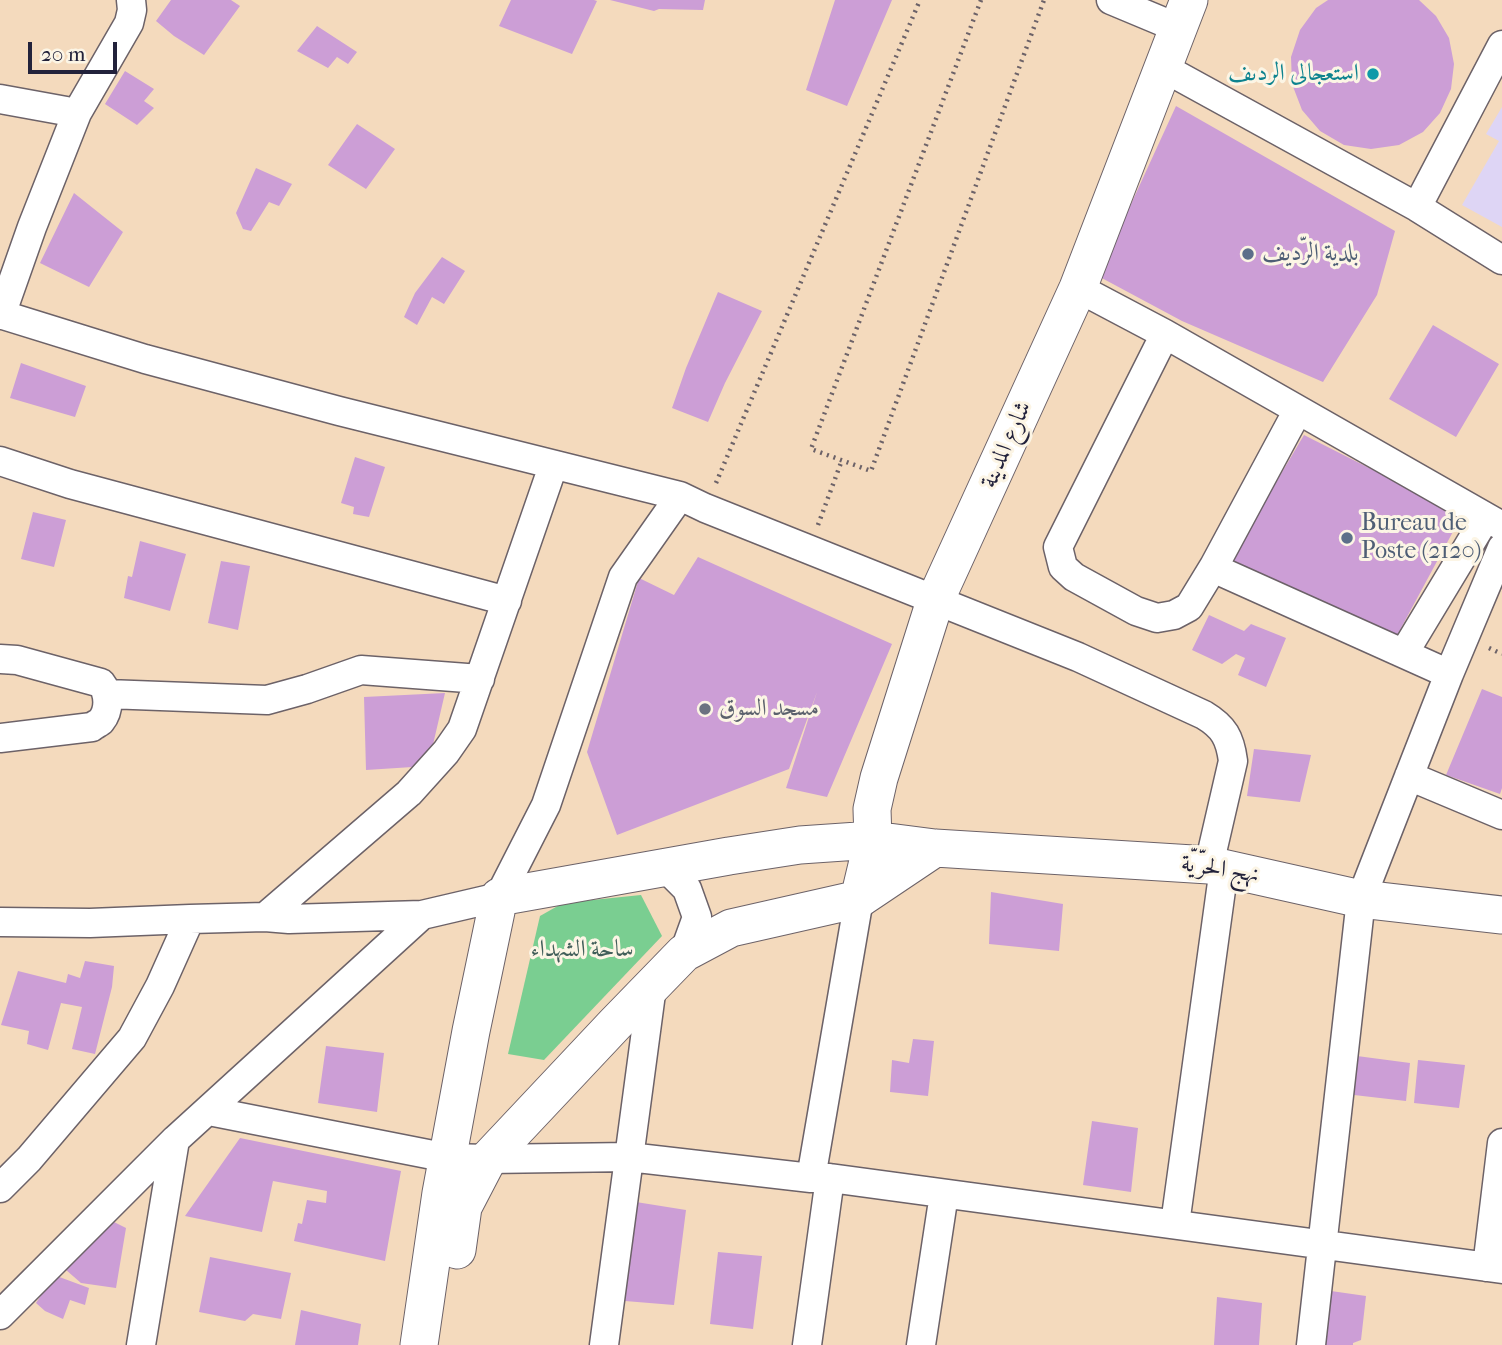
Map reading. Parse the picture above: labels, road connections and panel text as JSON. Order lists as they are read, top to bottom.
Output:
{
  "streets": {
    "street": ["شارع المدينة", "نهج الحرّيّة"]
  },
  "crossings": [
    ["شارع المدينة", "نهج الحرّيّة"]
  ],
  "parks": ["ساحة الشهداء"],
  "places": [
    "استعجالى الردىف",
    "بلدية الرّديف",
    "Bureau de Poste (2120)",
    "مسجد السوق"
  ],
  "scale_bar": "20 m"
}
